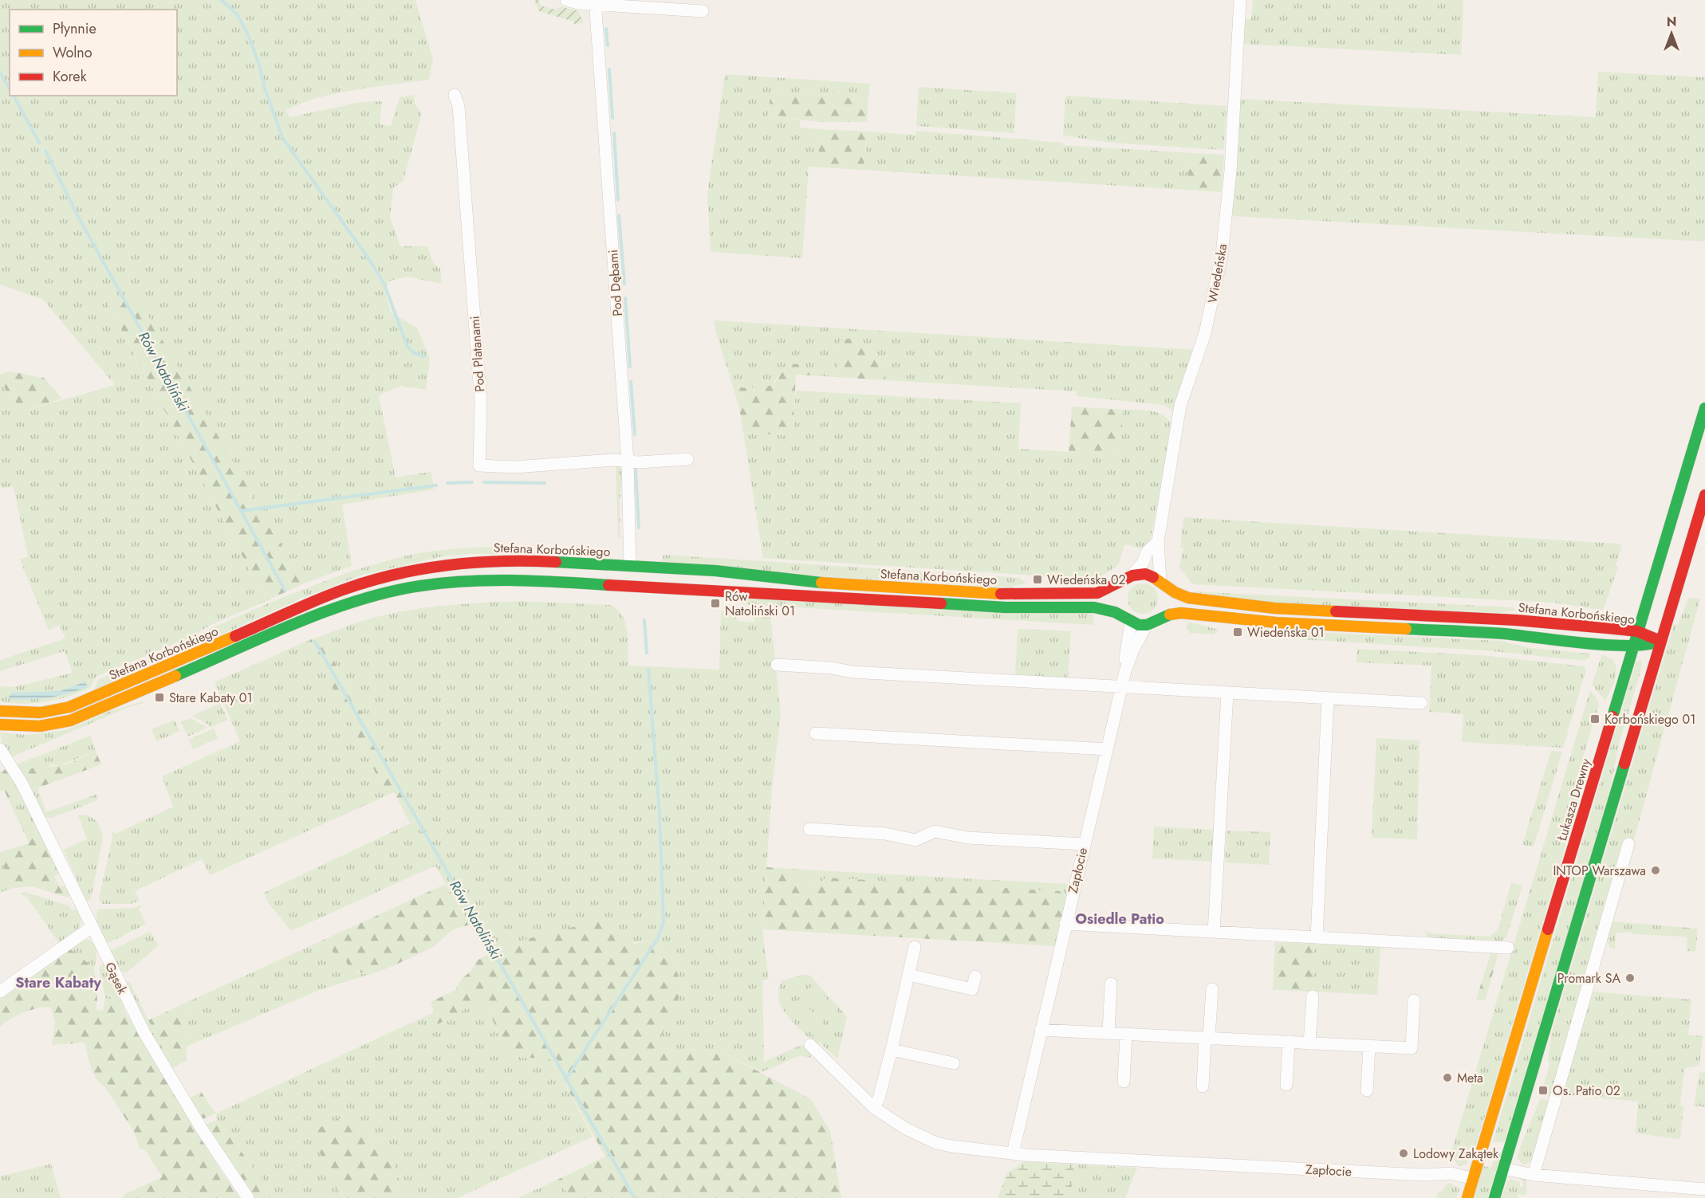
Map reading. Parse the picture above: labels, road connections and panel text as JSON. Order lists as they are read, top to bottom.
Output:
{
  "streets": {
    "street": [
      "Wiedeńska",
      "Pod Dębami",
      "Pod Platanami",
      "Stefana Korbońskiego",
      "Łukasza Drewny",
      "Zapłocie",
      "Gąsek"
    ]
  },
  "crossings": [
    ["Wiedeńska", "Stefana Korbońskiego"],
    ["Wiedeńska", "Zapłocie"],
    ["Pod Dębami", "Pod Platanami"],
    ["Pod Dębami", "Stefana Korbońskiego"],
    ["Stefana Korbońskiego", "Łukasza Drewny"],
    ["Stefana Korbońskiego", "Zapłocie"],
    ["Łukasza Drewny", "Zapłocie"]
  ],
  "districts": ["Osiedle Patio", "Stare Kabaty"],
  "water": ["Rów Natoliński"],
  "places": {
    "transit": [
      "Wiedeńska 02",
      "Rów Natoliński 01",
      "Wiedeńska 01",
      "Stare Kabaty 01",
      "Korbońskiego 01",
      "Os. Patio 02"
    ],
    "other": [
      "INTOP Warszawa",
      "Promark SA",
      "Meta",
      "Lodowy Zakątek"
    ]
  },
  "legend": ["Płynnie", "Wolno", "Korek"],
  "north": "top"
}
